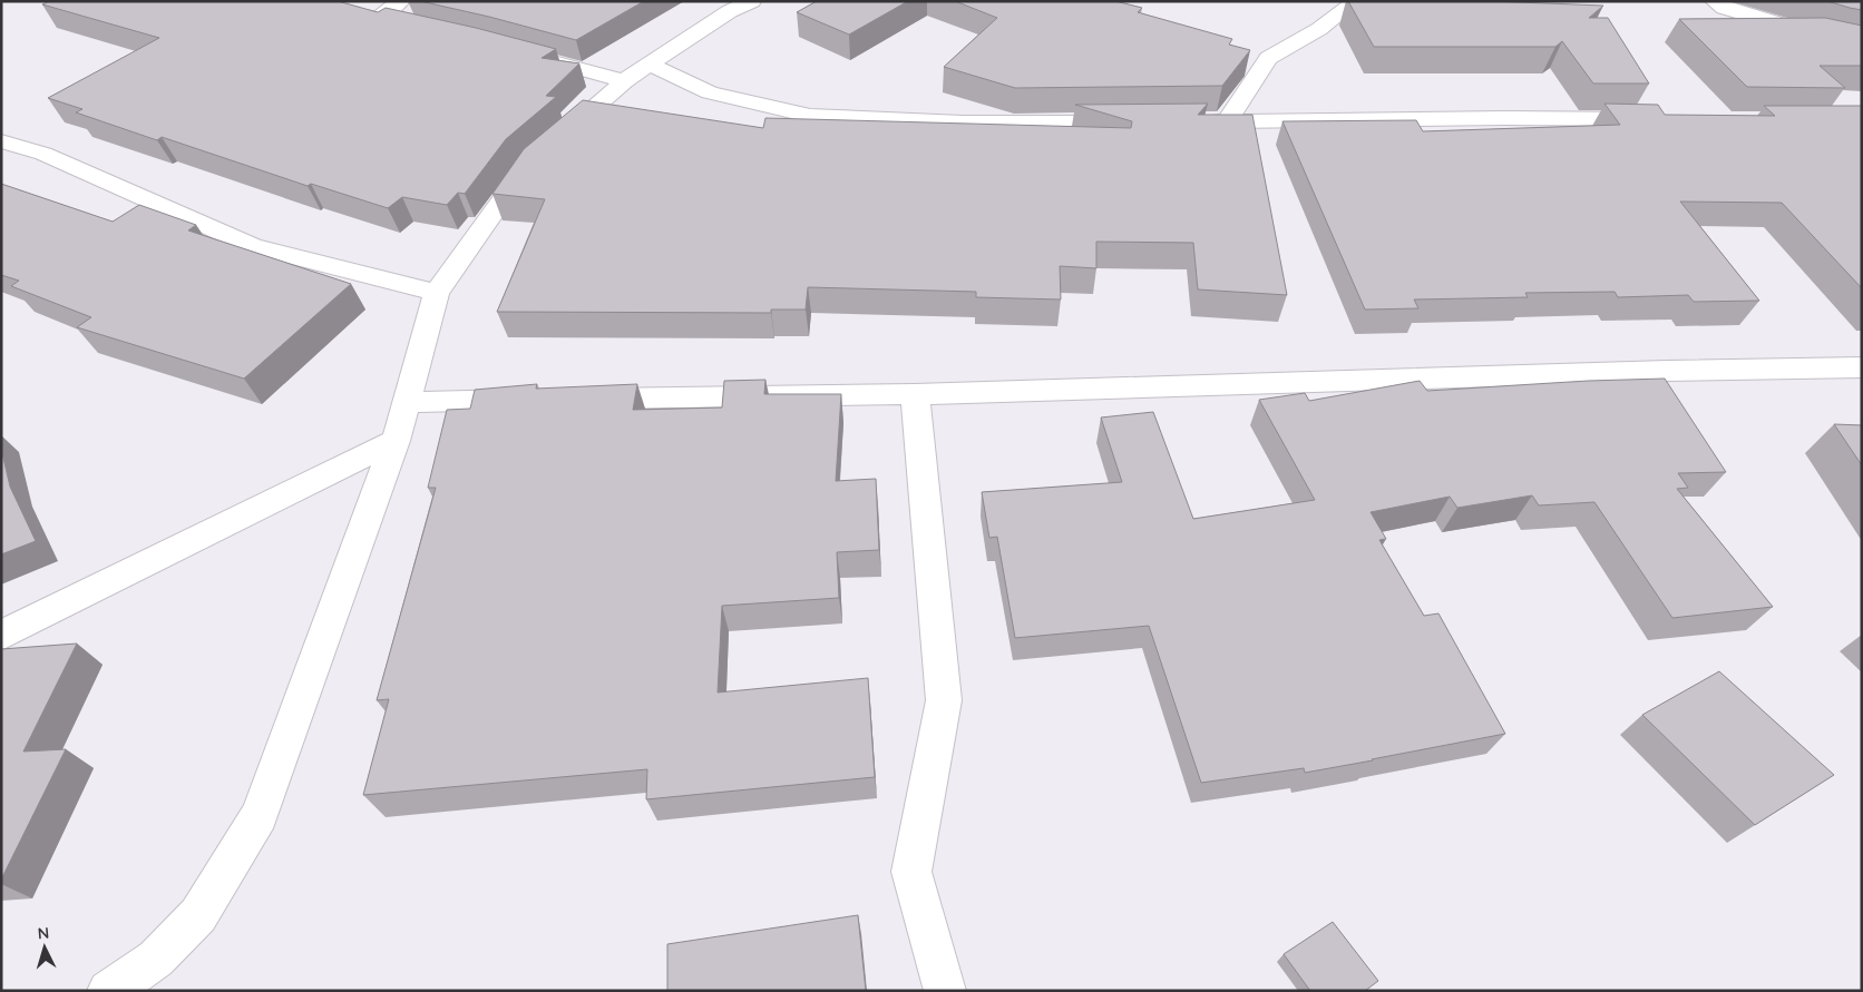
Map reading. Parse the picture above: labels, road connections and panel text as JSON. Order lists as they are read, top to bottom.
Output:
{
  "north": "top"
}
